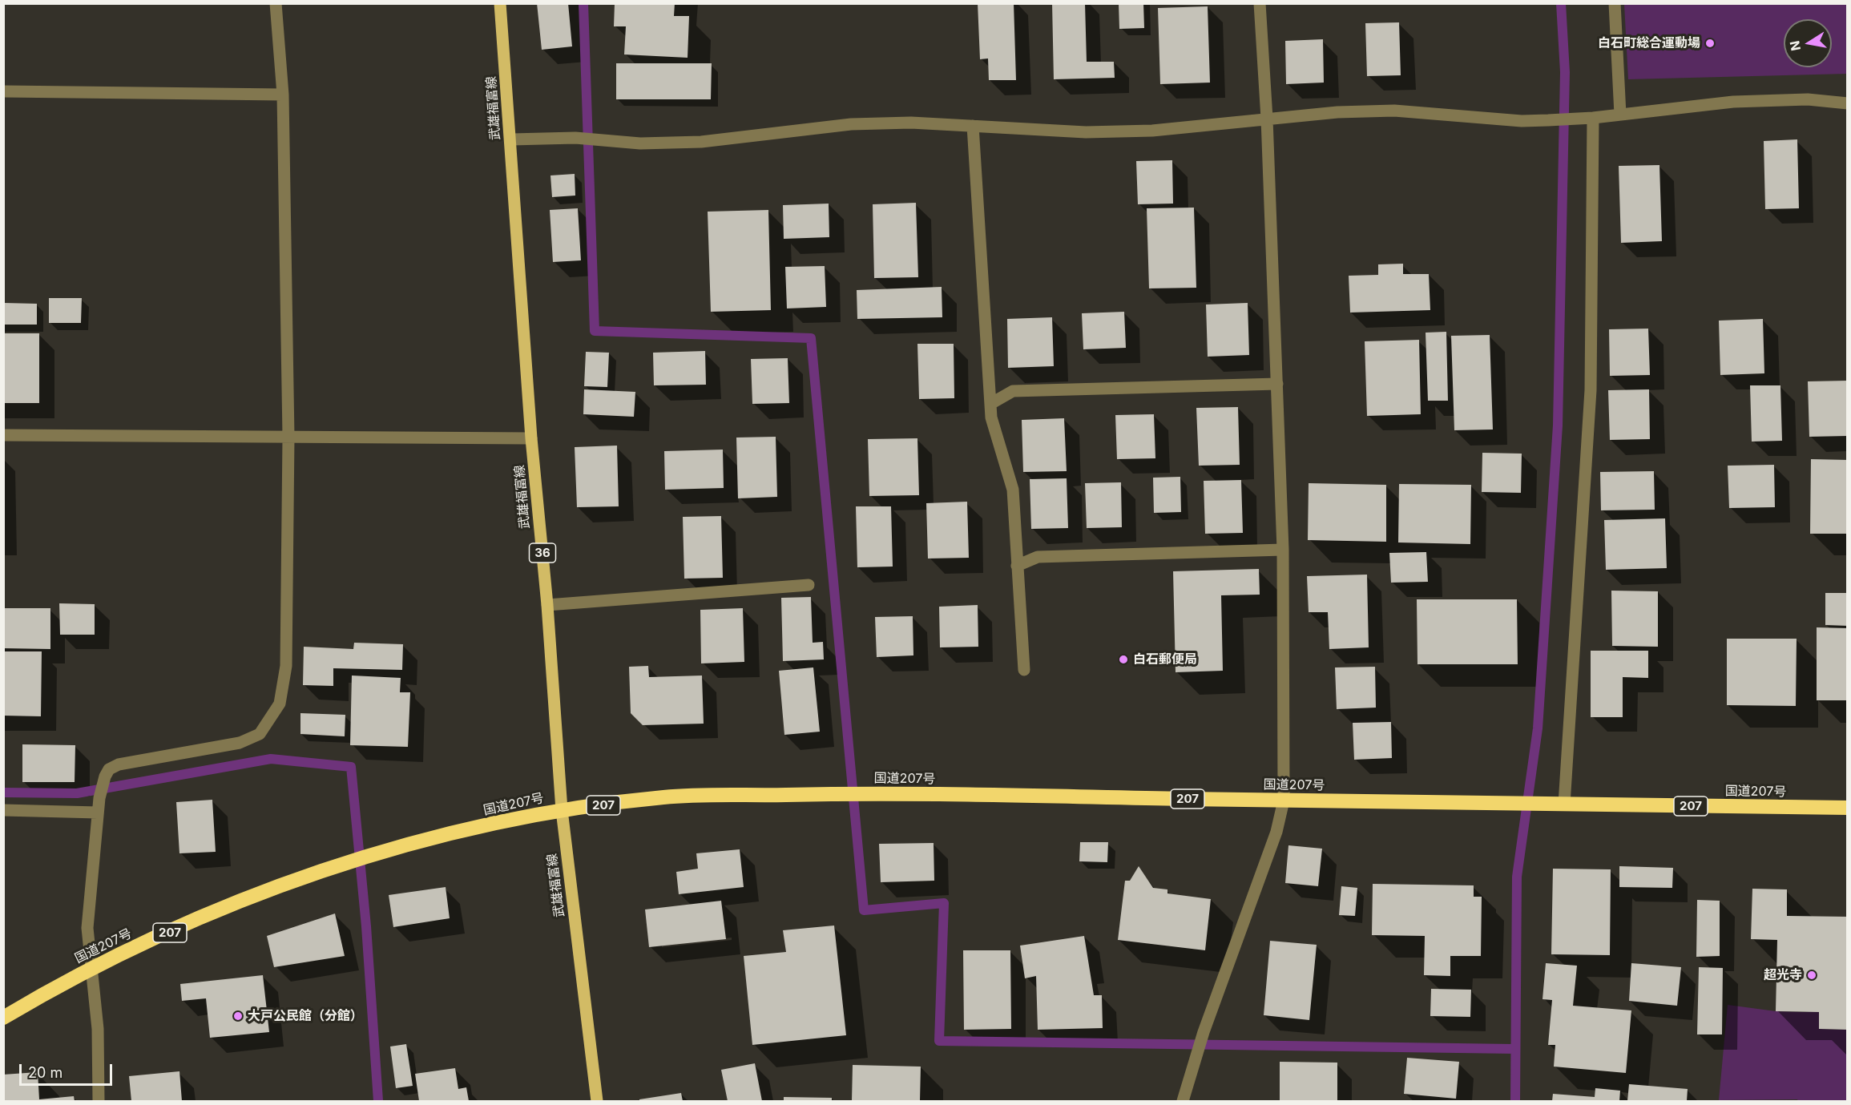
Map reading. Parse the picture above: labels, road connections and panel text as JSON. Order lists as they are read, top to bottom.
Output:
{
  "streets": {
    "highway": ["国道207号", "207"],
    "main road": ["武雄福富線", "36"]
  },
  "crossings": [
    ["武雄福富線", "国道207号"]
  ],
  "places": [
    "白石町総合運動場",
    "白石郵便局",
    "超光寺",
    "大戸公民館（分館）"
  ],
  "scale_bar": "20 m",
  "north": "left"
}
